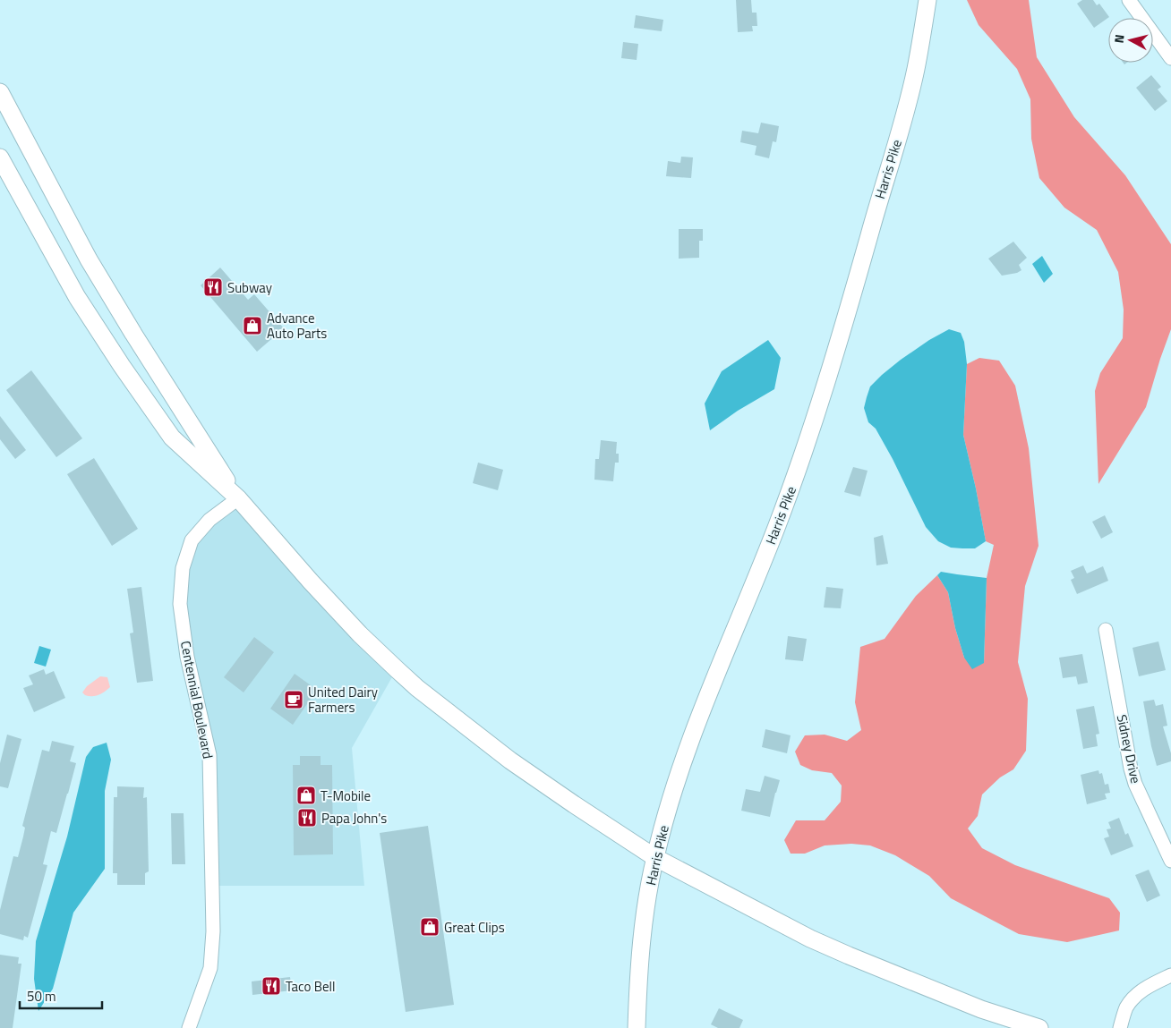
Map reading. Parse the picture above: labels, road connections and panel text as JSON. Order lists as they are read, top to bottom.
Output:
{
  "streets": {
    "main road": ["Harris Pike"],
    "street": ["Centennial Boulevard", "Sidney Drive"]
  },
  "places": {
    "restaurant": ["Subway", "Papa John's", "Taco Bell"],
    "shop": ["Advance Auto Parts", "T-Mobile", "Great Clips"],
    "cafe": ["United Dairy Farmers"]
  },
  "scale_bar": "50 m",
  "north": "left"
}
